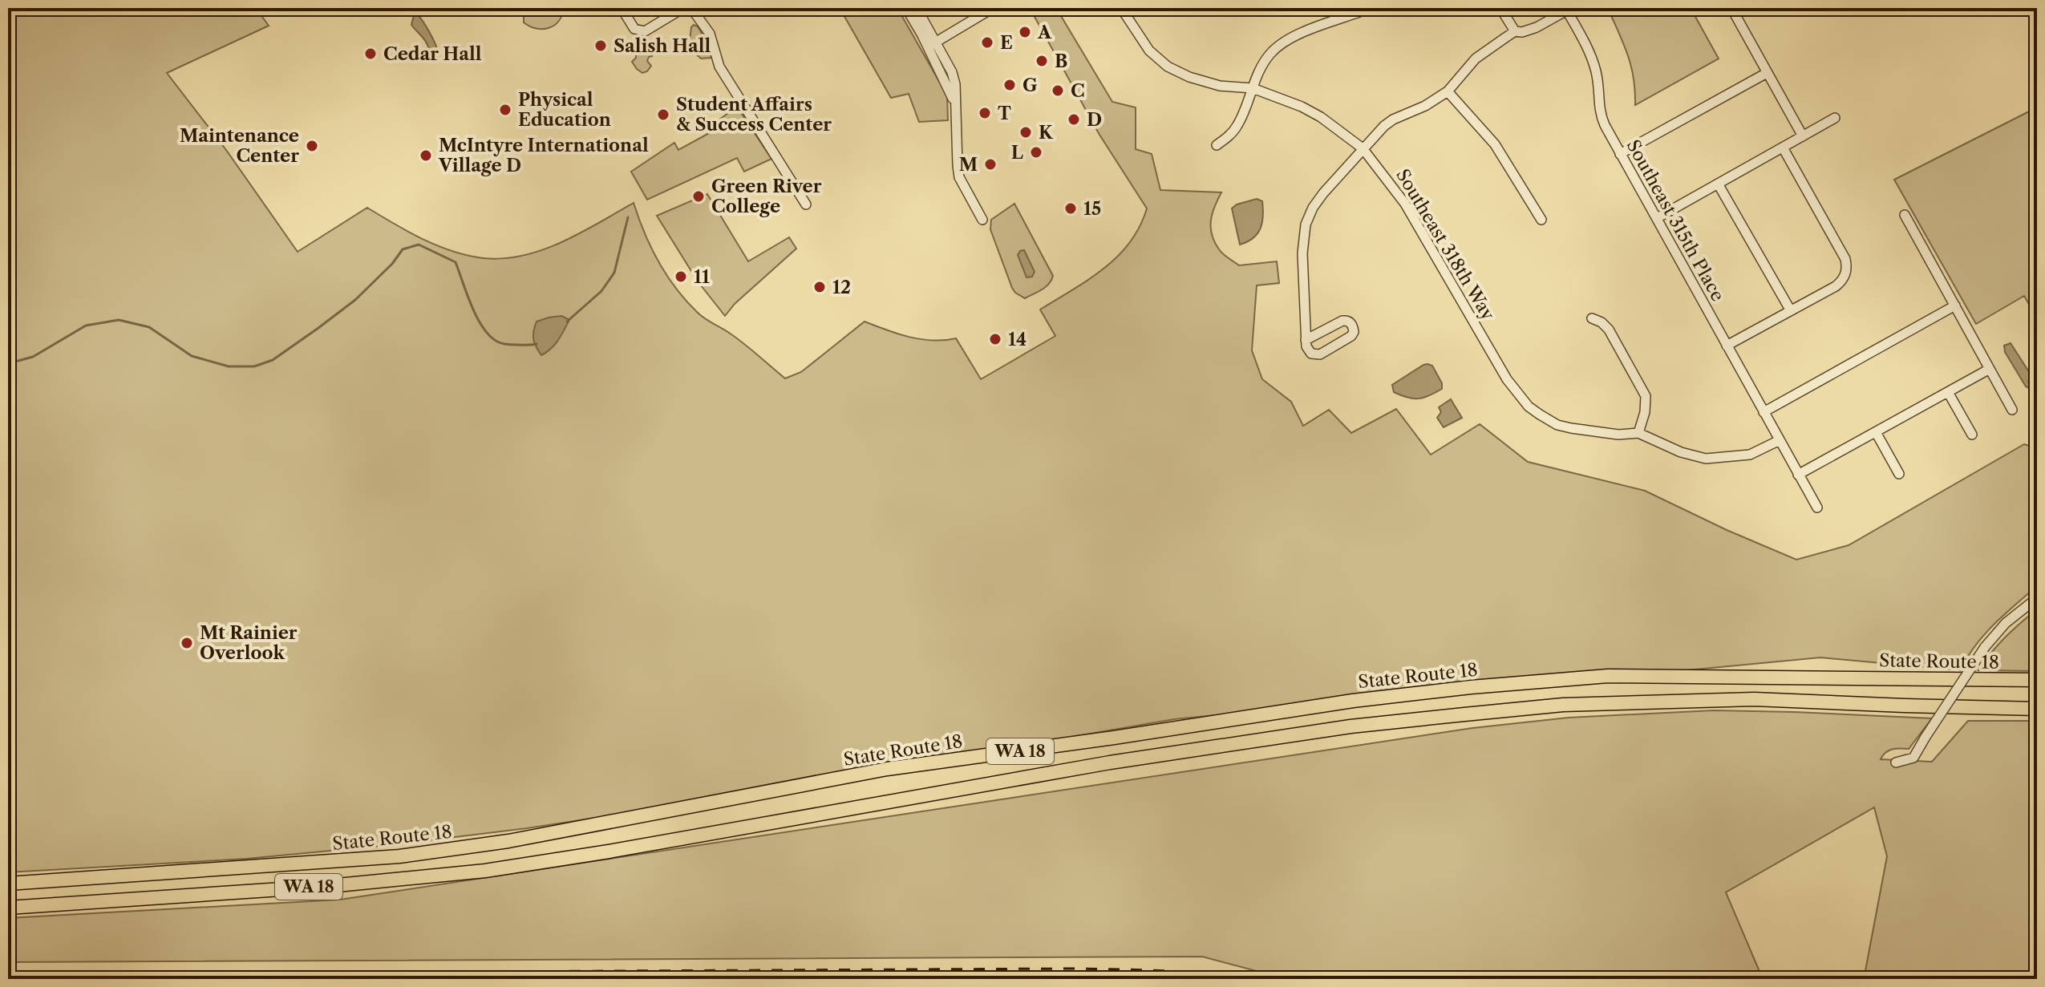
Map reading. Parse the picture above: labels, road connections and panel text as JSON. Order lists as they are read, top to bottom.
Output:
{
  "streets": {
    "highway": ["State Route 18", "WA 18"],
    "street": ["Southeast 315th Place", "Southeast 318th Way"]
  },
  "places": [
    "A",
    "E",
    "Salish Hall",
    "Cedar Hall",
    "B",
    "G",
    "C",
    "Physical Education",
    "T",
    "Student Affairs & Success Center",
    "D",
    "K",
    "Maintenance Center",
    "L",
    "McIntyre International Village D",
    "M",
    "Green River College",
    "15",
    "11",
    "12",
    "14",
    "Mt Rainier Overlook"
  ]
}
